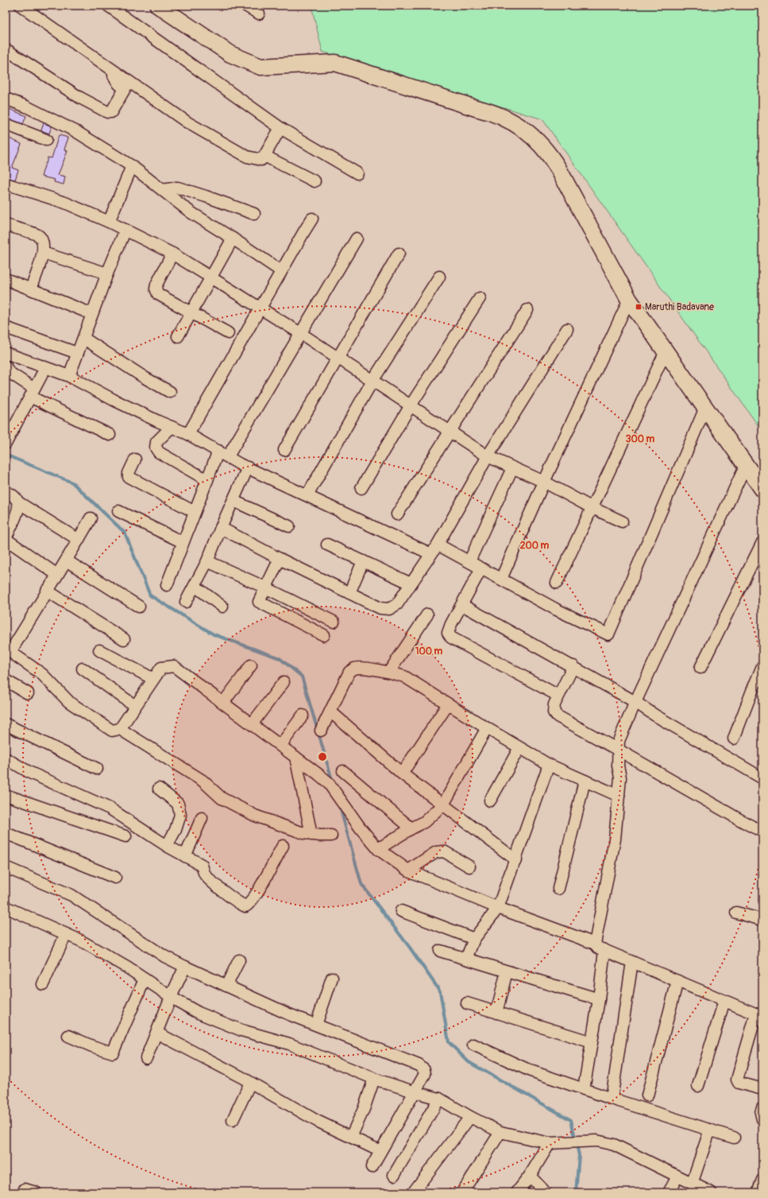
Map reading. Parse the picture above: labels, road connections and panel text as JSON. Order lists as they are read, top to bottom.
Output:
{
  "places": {
    "transit": ["Maruthi Badavane"]
  },
  "rings": ["300 m", "200 m", "100 m"]
}
